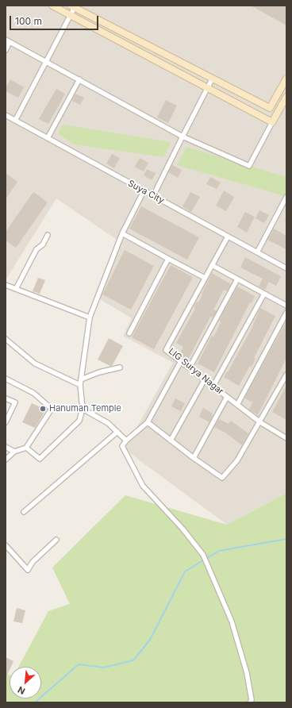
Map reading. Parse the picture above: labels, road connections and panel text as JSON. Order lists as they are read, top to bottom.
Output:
{
  "streets": {
    "street": ["Suya City", "LIG Surya Nagar"]
  },
  "crossings": [
    ["Suya City", "LIG Surya Nagar"]
  ],
  "places": ["Hanuman Temple"],
  "scale_bar": "100 m",
  "north": "bottom left"
}
